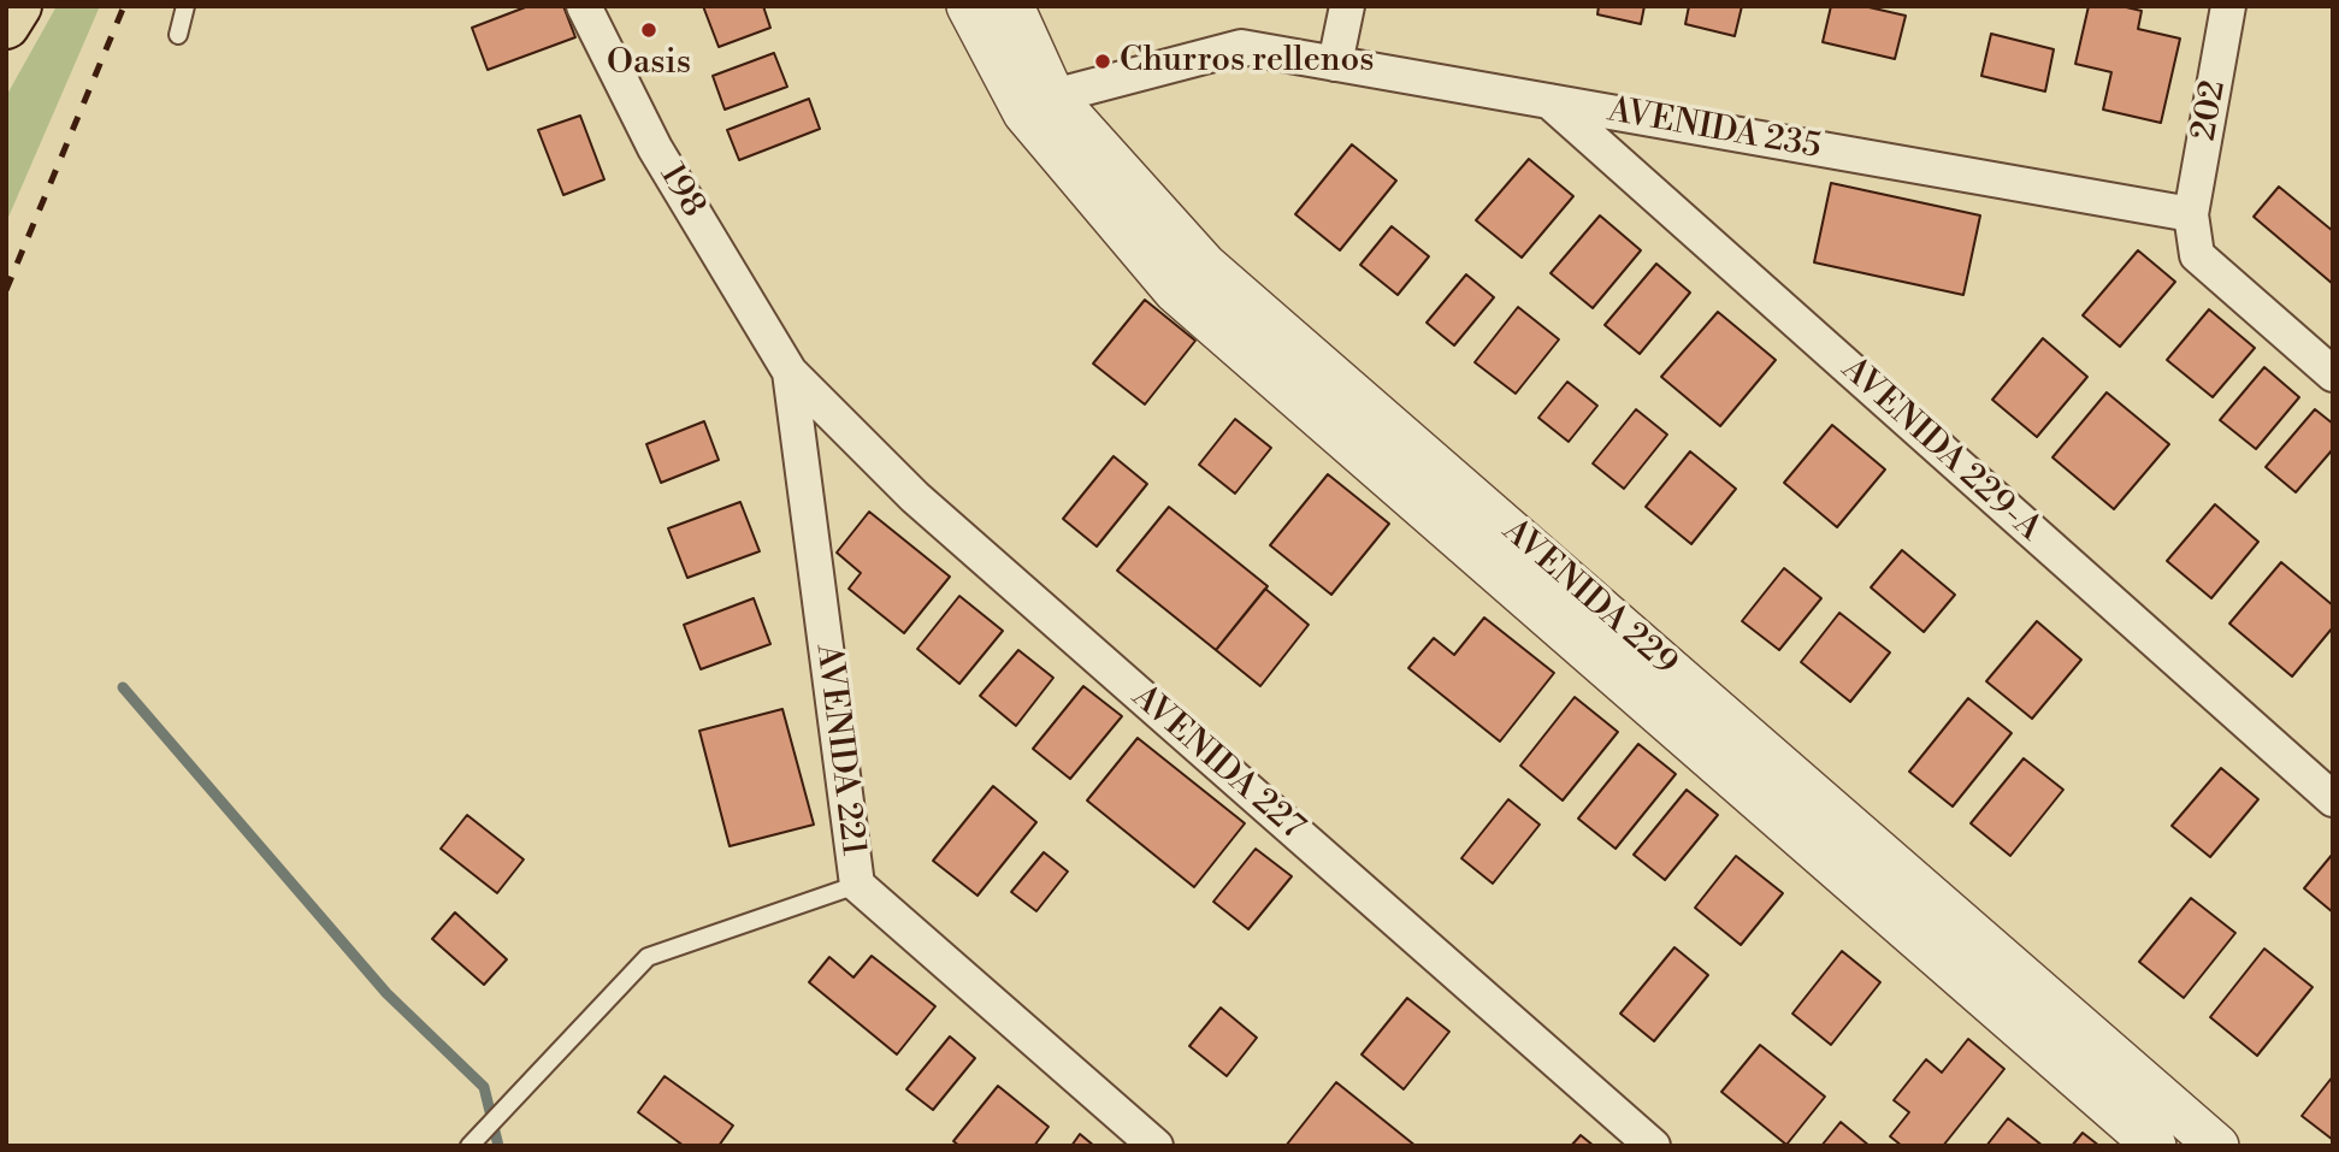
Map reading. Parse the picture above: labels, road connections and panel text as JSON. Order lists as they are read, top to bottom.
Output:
{
  "streets": {
    "street": [
      "202",
      "AVENIDA 235",
      "198",
      "AVENIDA 229-A",
      "AVENIDA 229",
      "AVENIDA 221",
      "AVENIDA 227"
    ]
  },
  "crossings": [
    ["202", "AVENIDA 235"],
    ["AVENIDA 235", "AVENIDA 229-A"],
    ["AVENIDA 235", "AVENIDA 229"],
    ["198", "AVENIDA 221"],
    ["198", "AVENIDA 227"],
    ["AVENIDA 221", "AVENIDA 227"]
  ],
  "places": ["Oasis", "Churros rellenos"]
}
